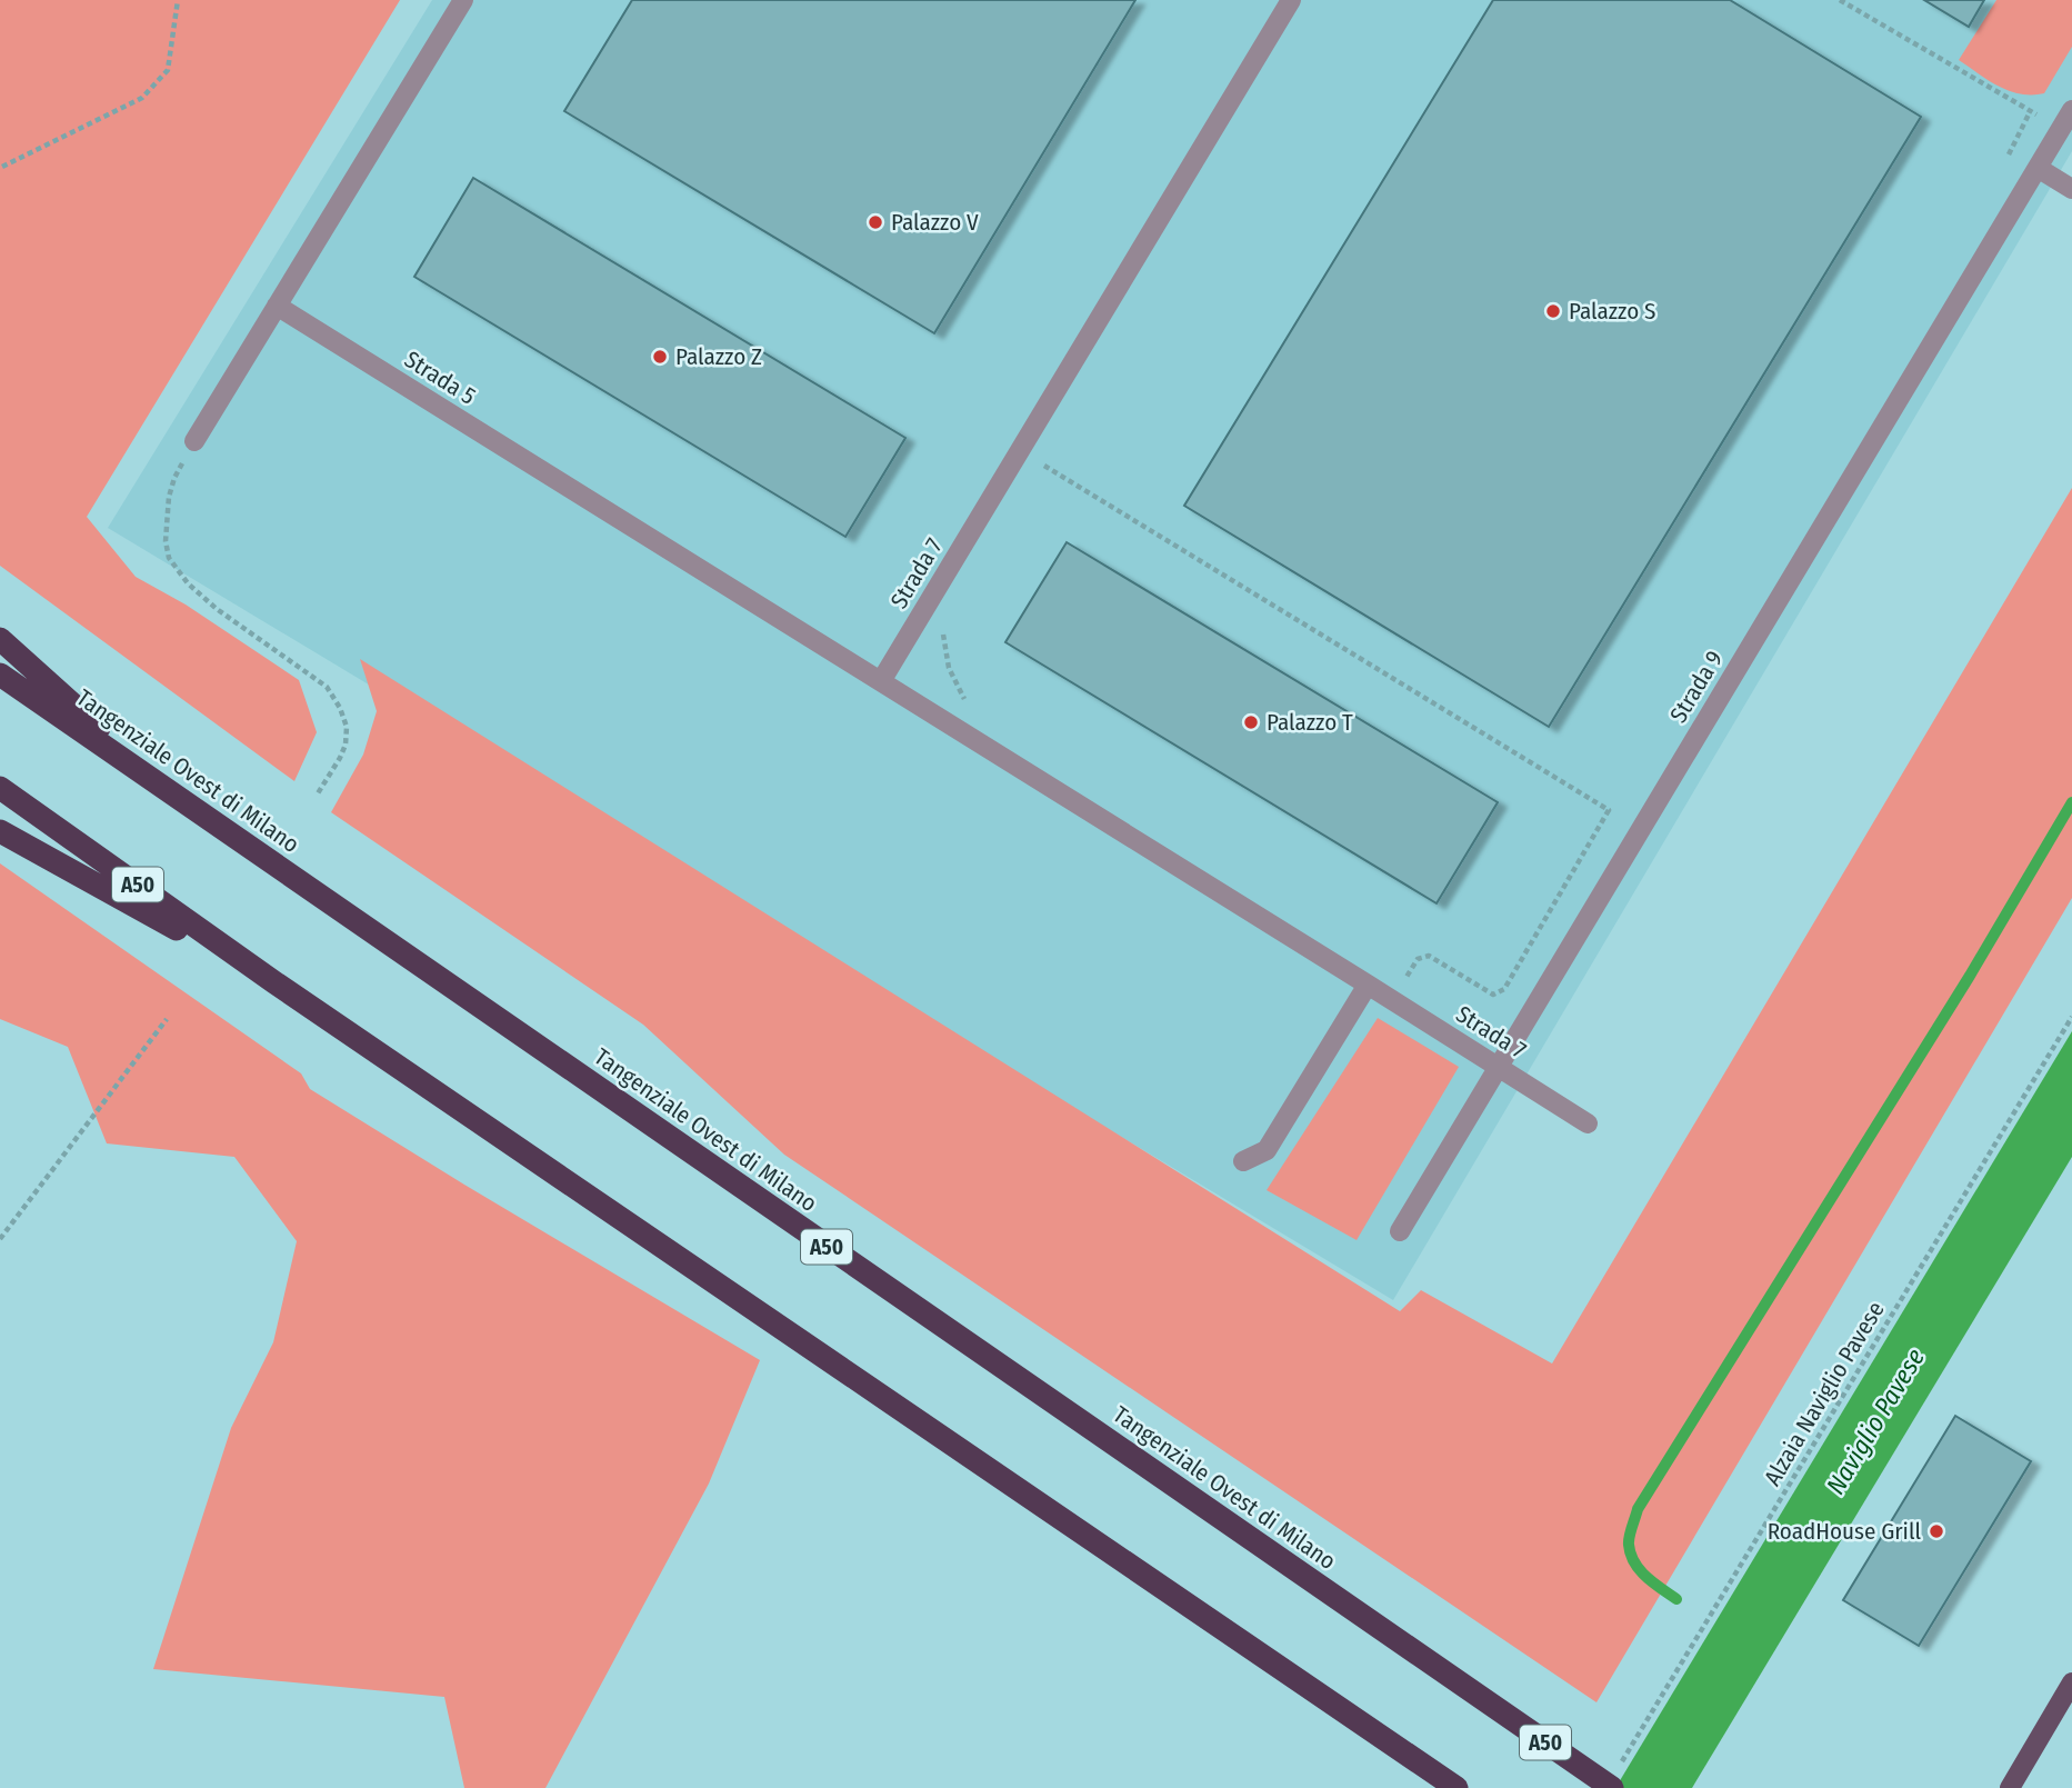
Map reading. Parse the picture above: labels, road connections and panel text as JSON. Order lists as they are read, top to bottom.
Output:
{
  "streets": {
    "highway": ["Tangenziale Ovest di Milano", "A50"],
    "lane": ["Strada 5", "Strada 7", "Strada 9"],
    "path": ["Alzaia Naviglio Pavese"]
  },
  "crossings": [
    ["Strada 5", "Strada 7"],
    ["Strada 7", "Strada 9"]
  ],
  "water": ["Naviglio Pavese"],
  "places": [
    "Palazzo V",
    "Palazzo S",
    "Palazzo Z",
    "Palazzo T",
    "RoadHouse Grill"
  ]
}
